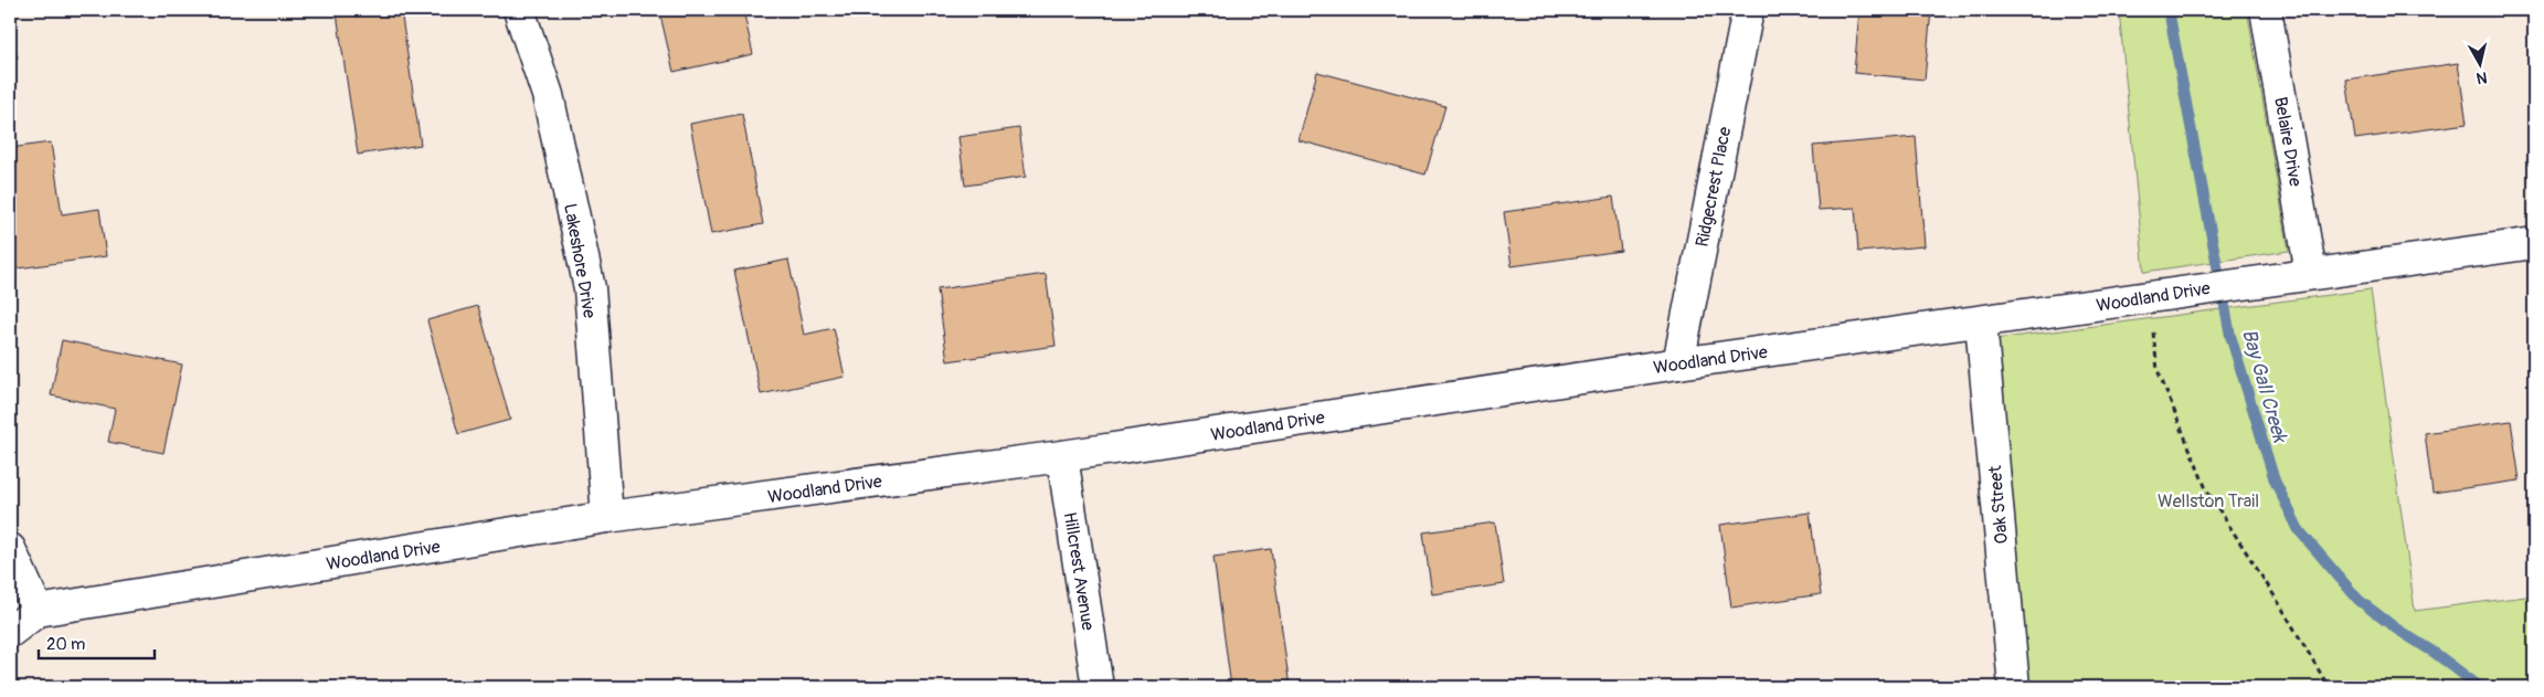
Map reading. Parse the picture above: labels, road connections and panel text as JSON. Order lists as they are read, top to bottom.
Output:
{
  "streets": {
    "street": [
      "Belaire Drive",
      "Ridgecrest Place",
      "Lakeshore Drive",
      "Woodland Drive",
      "Oak Street",
      "Hillcrest Avenue"
    ]
  },
  "crossings": [
    ["Belaire Drive", "Woodland Drive"],
    ["Ridgecrest Place", "Woodland Drive"],
    ["Lakeshore Drive", "Woodland Drive"],
    ["Woodland Drive", "Oak Street"],
    ["Woodland Drive", "Hillcrest Avenue"]
  ],
  "water": ["Bay Gall Creek"],
  "parks": ["Wellston Trail"],
  "scale_bar": "20 m",
  "north": "bottom"
}
